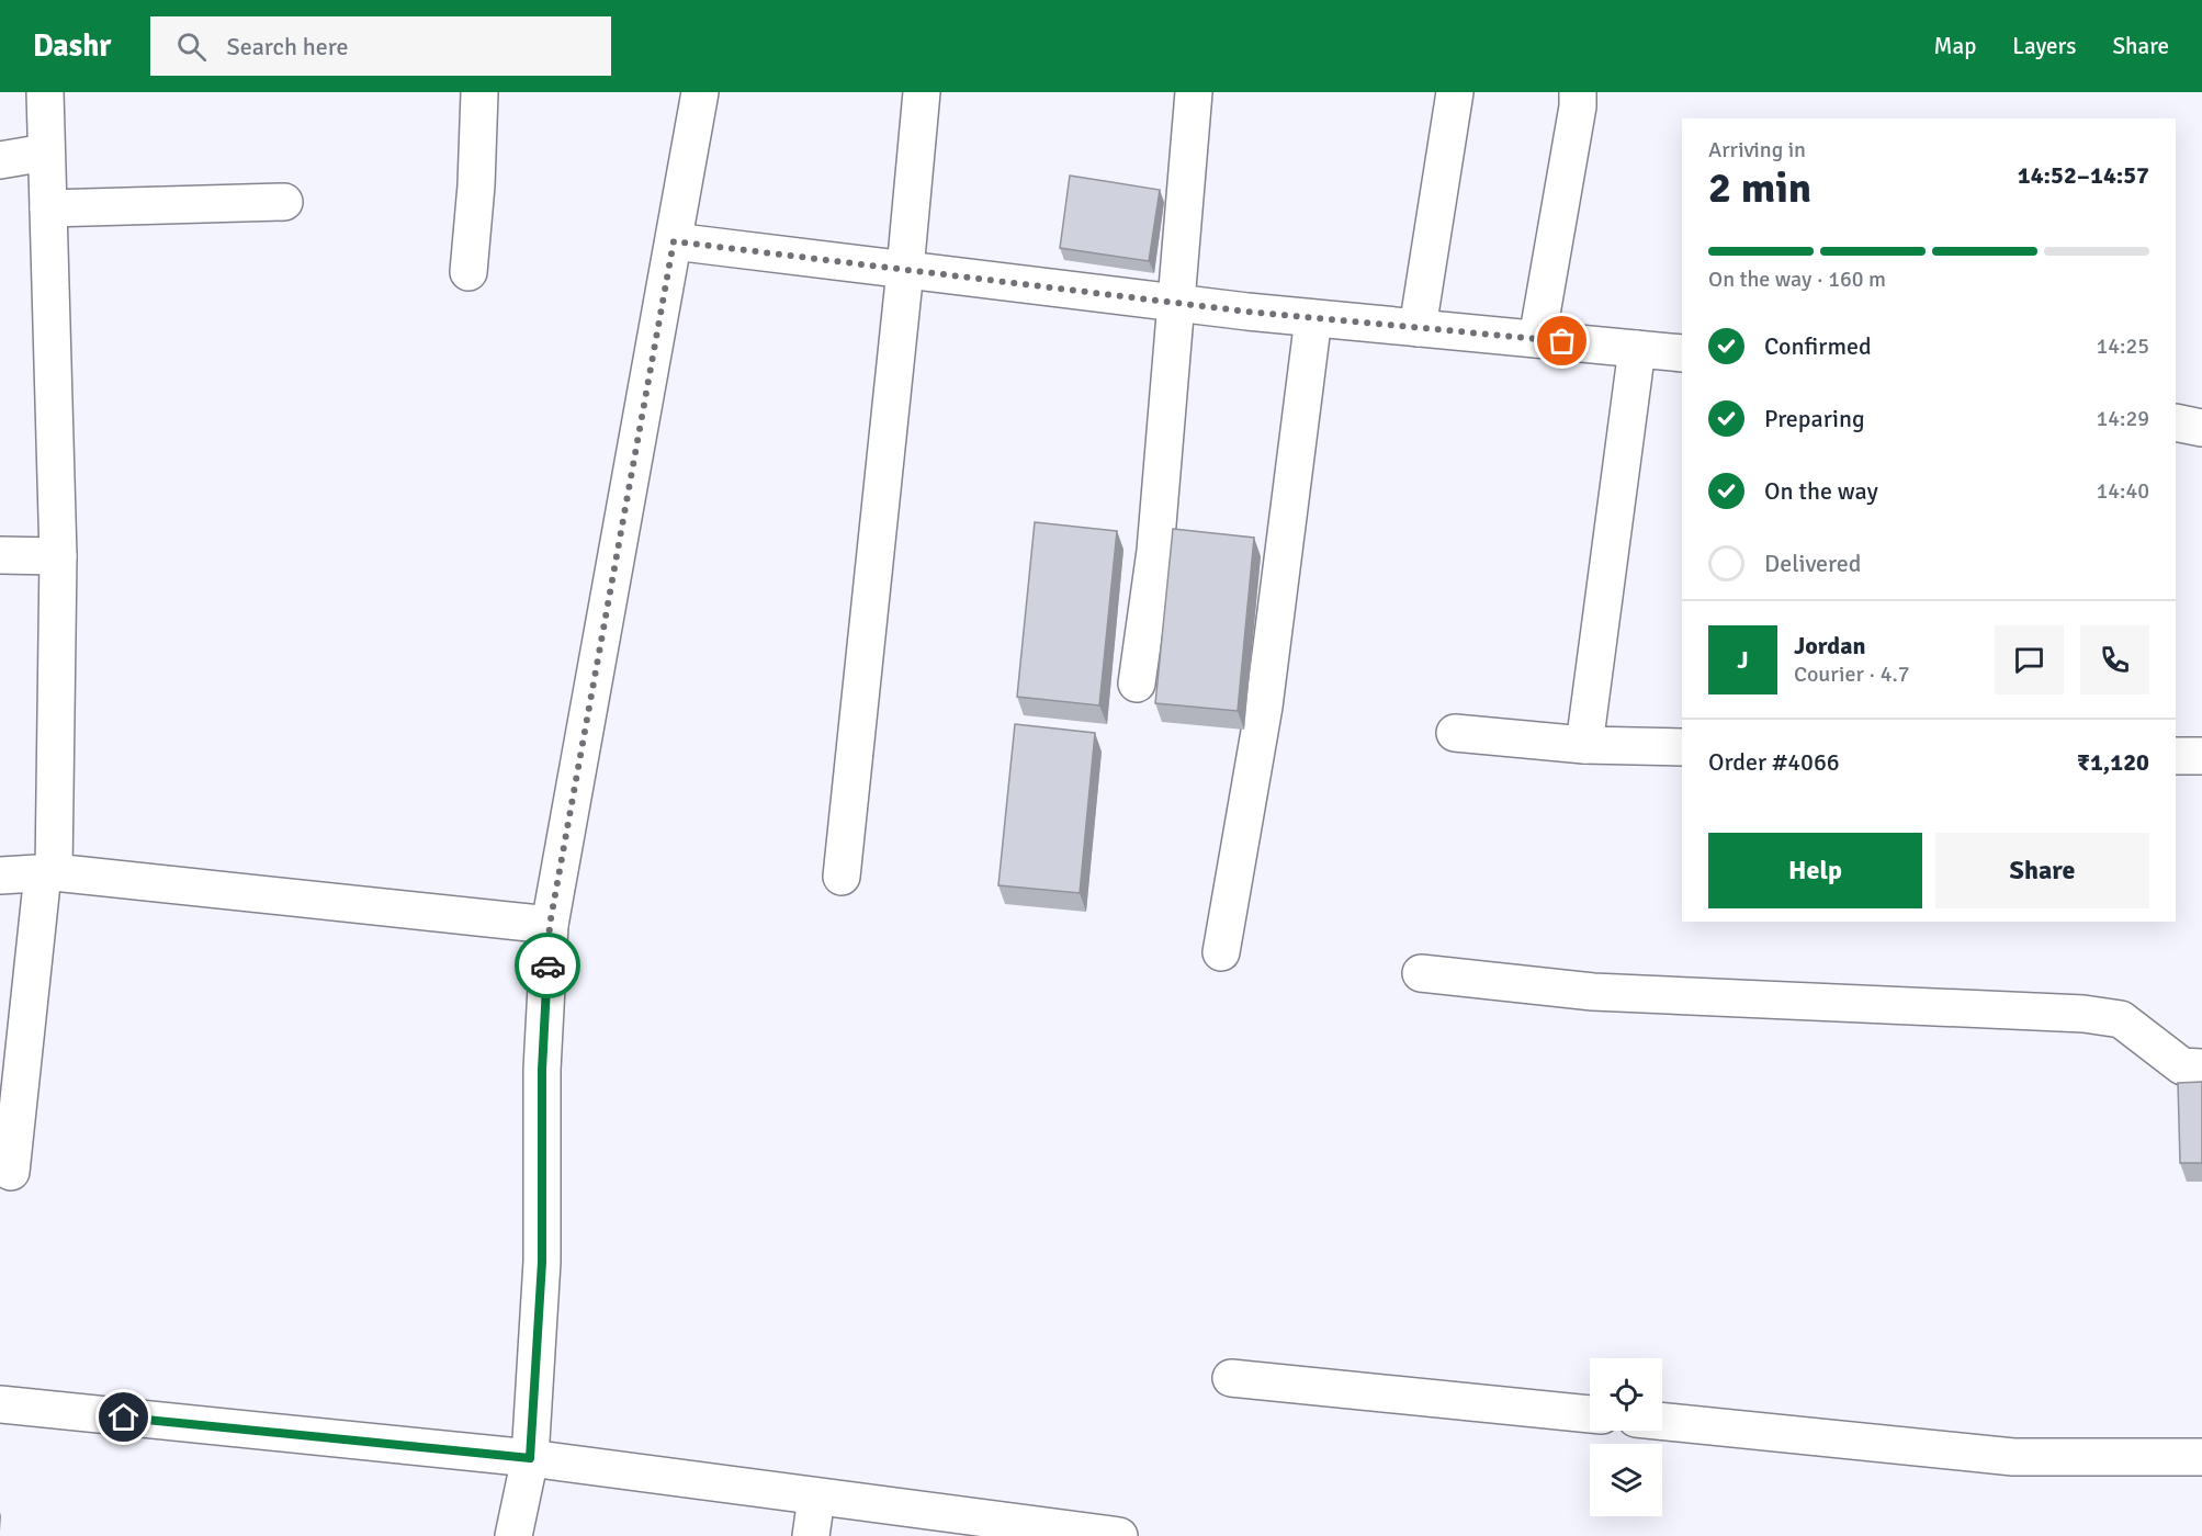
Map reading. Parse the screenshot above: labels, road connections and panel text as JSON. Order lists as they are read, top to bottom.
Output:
{
  "page": {
    "header": "Dashr",
    "search": "Search here",
    "nav": ["Map", "Layers", "Share"],
    "heading": ["2 min", "Arriving in", "14:52–14:57"],
    "panel": [
      "Jordan",
      "Courier · 4.7",
      "Order #4066",
      "₹1,120"
    ],
    "bar": "On the way · 160 m",
    "list": [
      ["Confirmed", "14:25"],
      ["Preparing", "14:29"],
      ["On the way", "14:40"],
      "Delivered"
    ],
    "round": "J",
    "buttons": ["Help", "Share"]
  }
}
